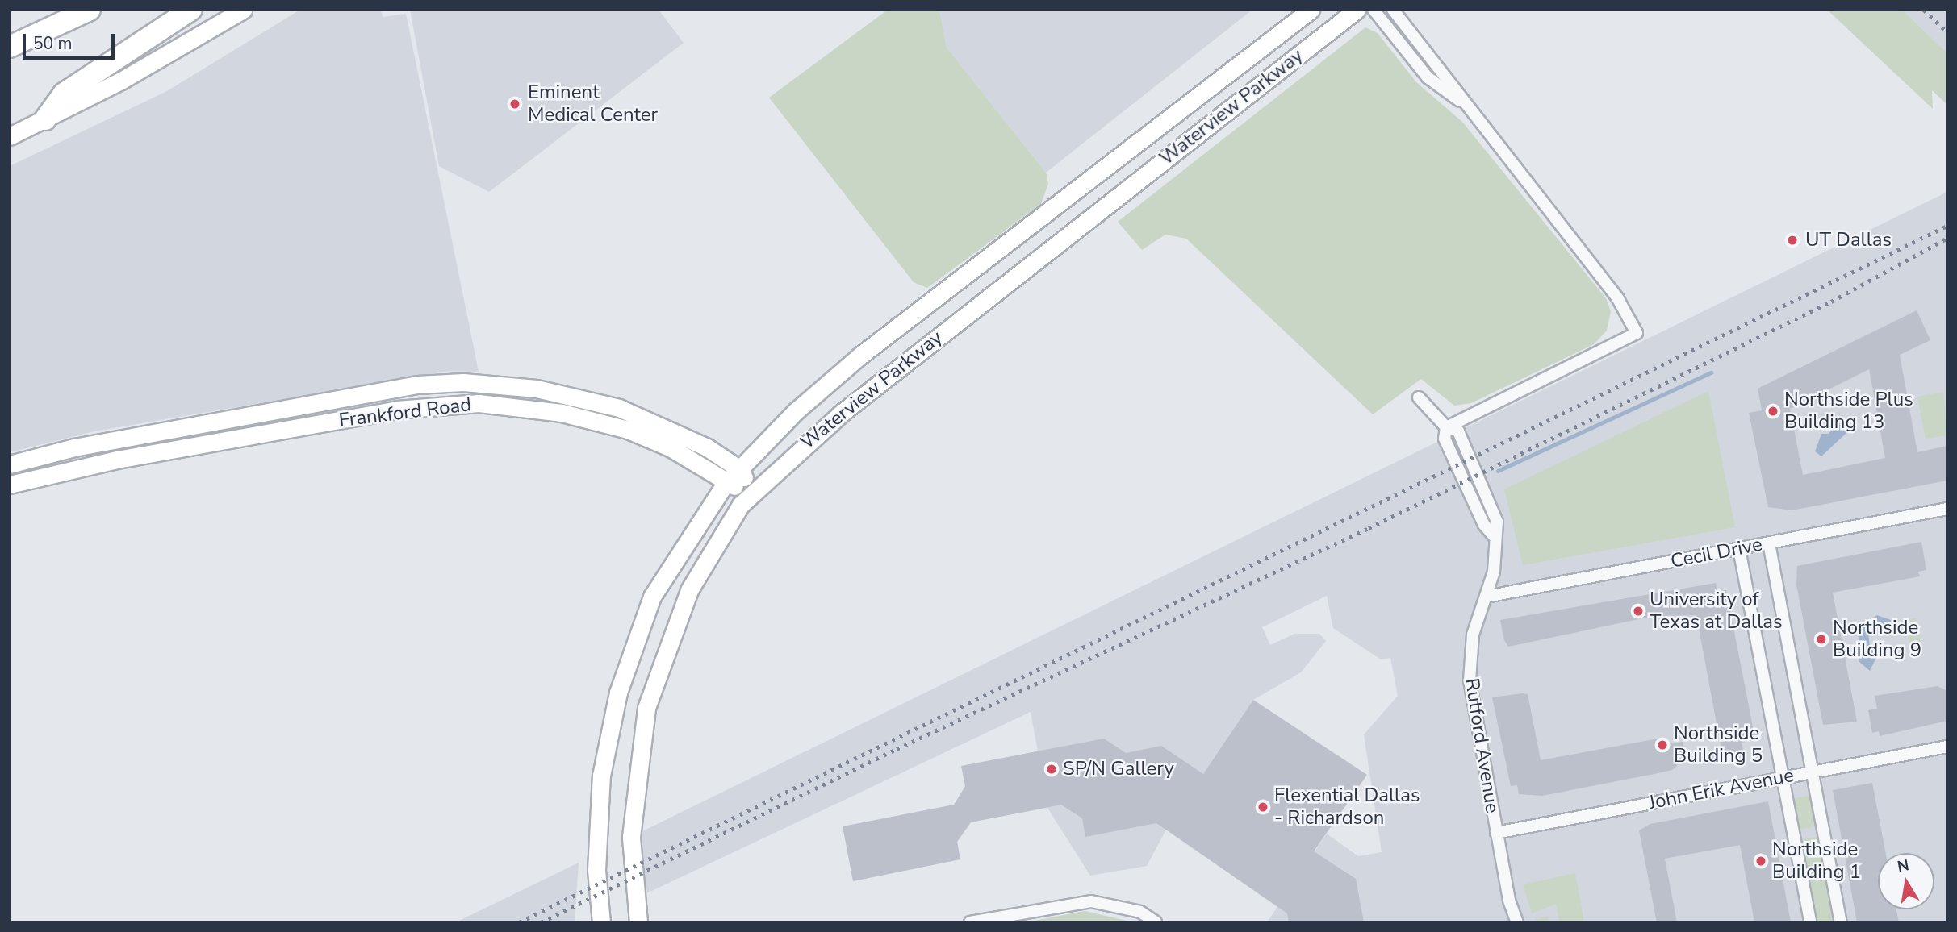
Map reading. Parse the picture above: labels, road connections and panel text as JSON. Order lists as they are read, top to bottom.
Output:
{
  "streets": {
    "main road": ["Waterview Parkway", "Frankford Road"],
    "street": ["Cecil Drive", "Rutford Avenue", "John Erik Avenue"]
  },
  "crossings": [
    ["Waterview Parkway", "Frankford Road"],
    ["Cecil Drive", "Rutford Avenue"],
    ["Rutford Avenue", "John Erik Avenue"]
  ],
  "places": [
    "Eminent Medical Center",
    "UT Dallas",
    "Northside Plus Building 13",
    "University of Texas at Dallas",
    "Northside Building 9",
    "Northside Building 5",
    "SP/N Gallery",
    "Flexential Dallas - Richardson",
    "Northside Building 1"
  ],
  "scale_bar": "50 m",
  "north": "top"
}
